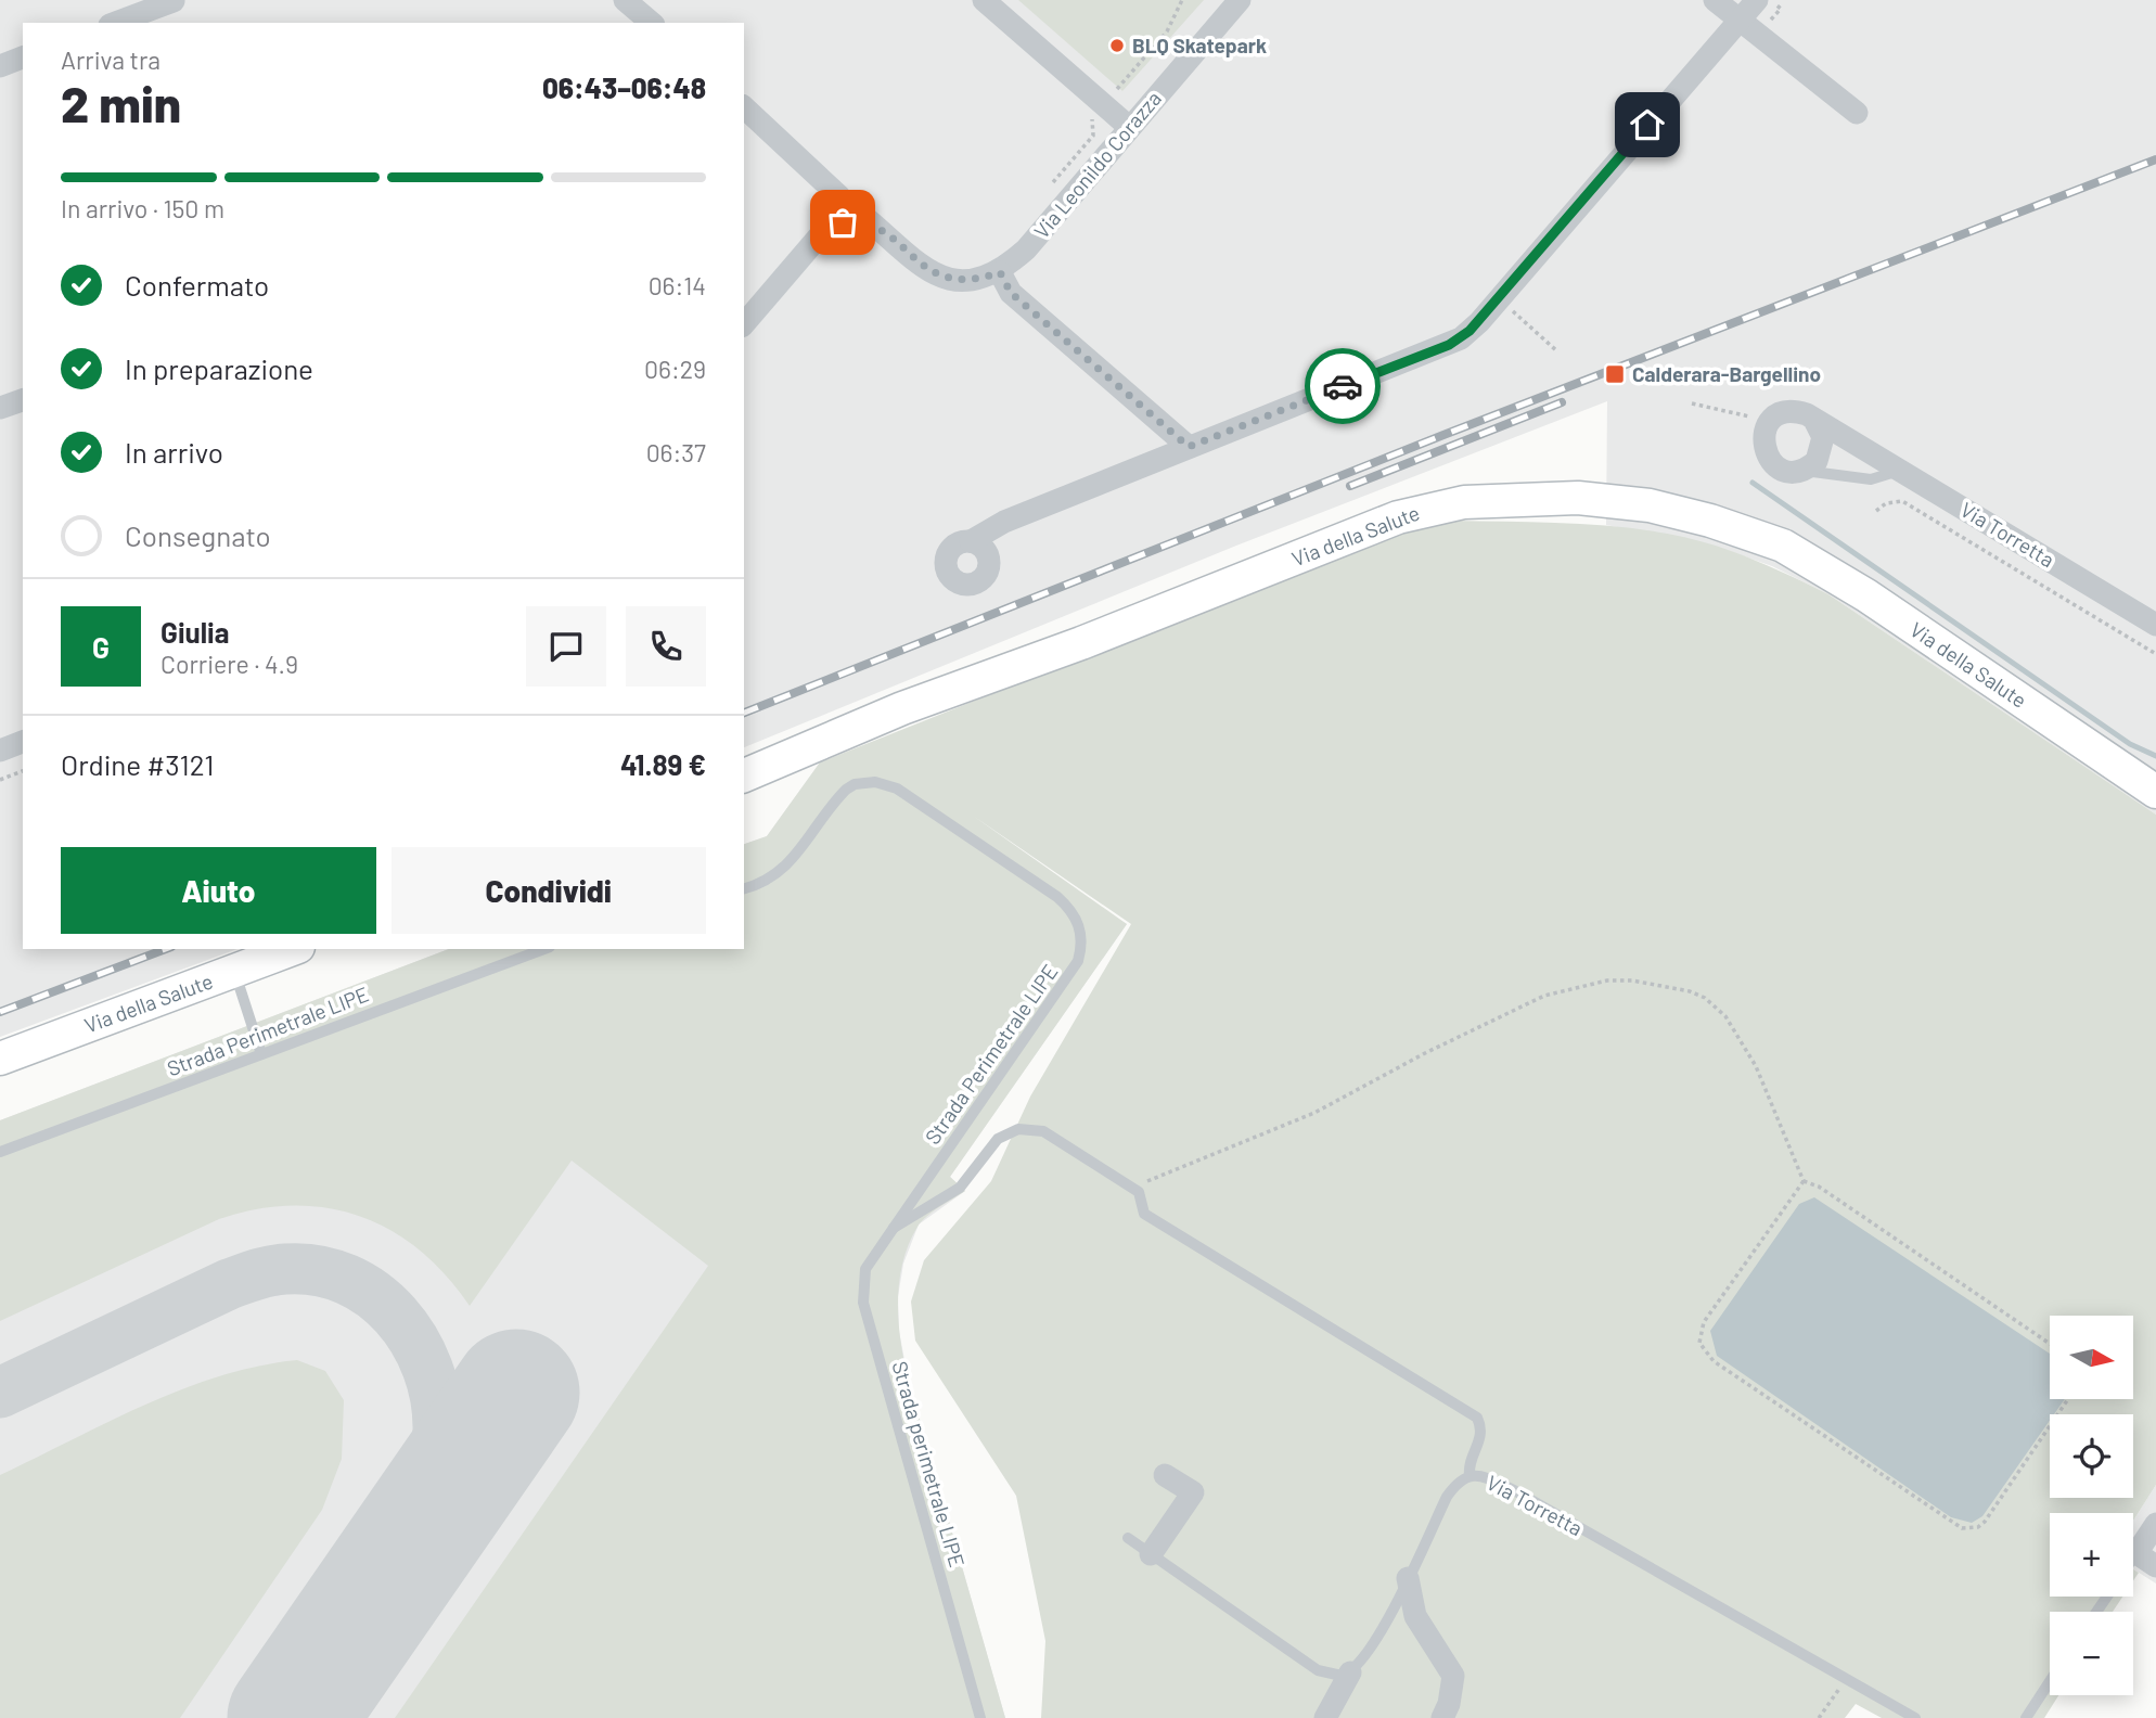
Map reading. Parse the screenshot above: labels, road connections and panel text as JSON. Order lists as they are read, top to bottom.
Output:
{
  "streets": {
    "street": ["Via Leonildo Corazza", "Via Torretta", "Via della Salute"],
    "lane": ["Strada Perimetrale LIPE", "Strada perimetrale LIPE"]
  },
  "crossings": [
    ["Strada Perimetrale LIPE", "Strada perimetrale LIPE"]
  ],
  "places": {
    "other": ["BLQ Skatepark"],
    "transit": ["Calderara-Bargellino"]
  },
  "north": "right",
  "page": {
    "heading": ["2 min", "Arriva tra", "06:43–06:48"],
    "panel": [
      "Giulia",
      "Corriere · 4.9",
      "Ordine #3121",
      "41.89 €"
    ],
    "bar": "In arrivo · 150 m",
    "list": [
      ["Confermato", "06:14"],
      ["In preparazione", "06:29"],
      ["In arrivo", "06:37"],
      "Consegnato"
    ],
    "round": "G",
    "buttons": ["Aiuto", "Condividi"],
    "map_buttons": ["+", "−"]
  }
}
